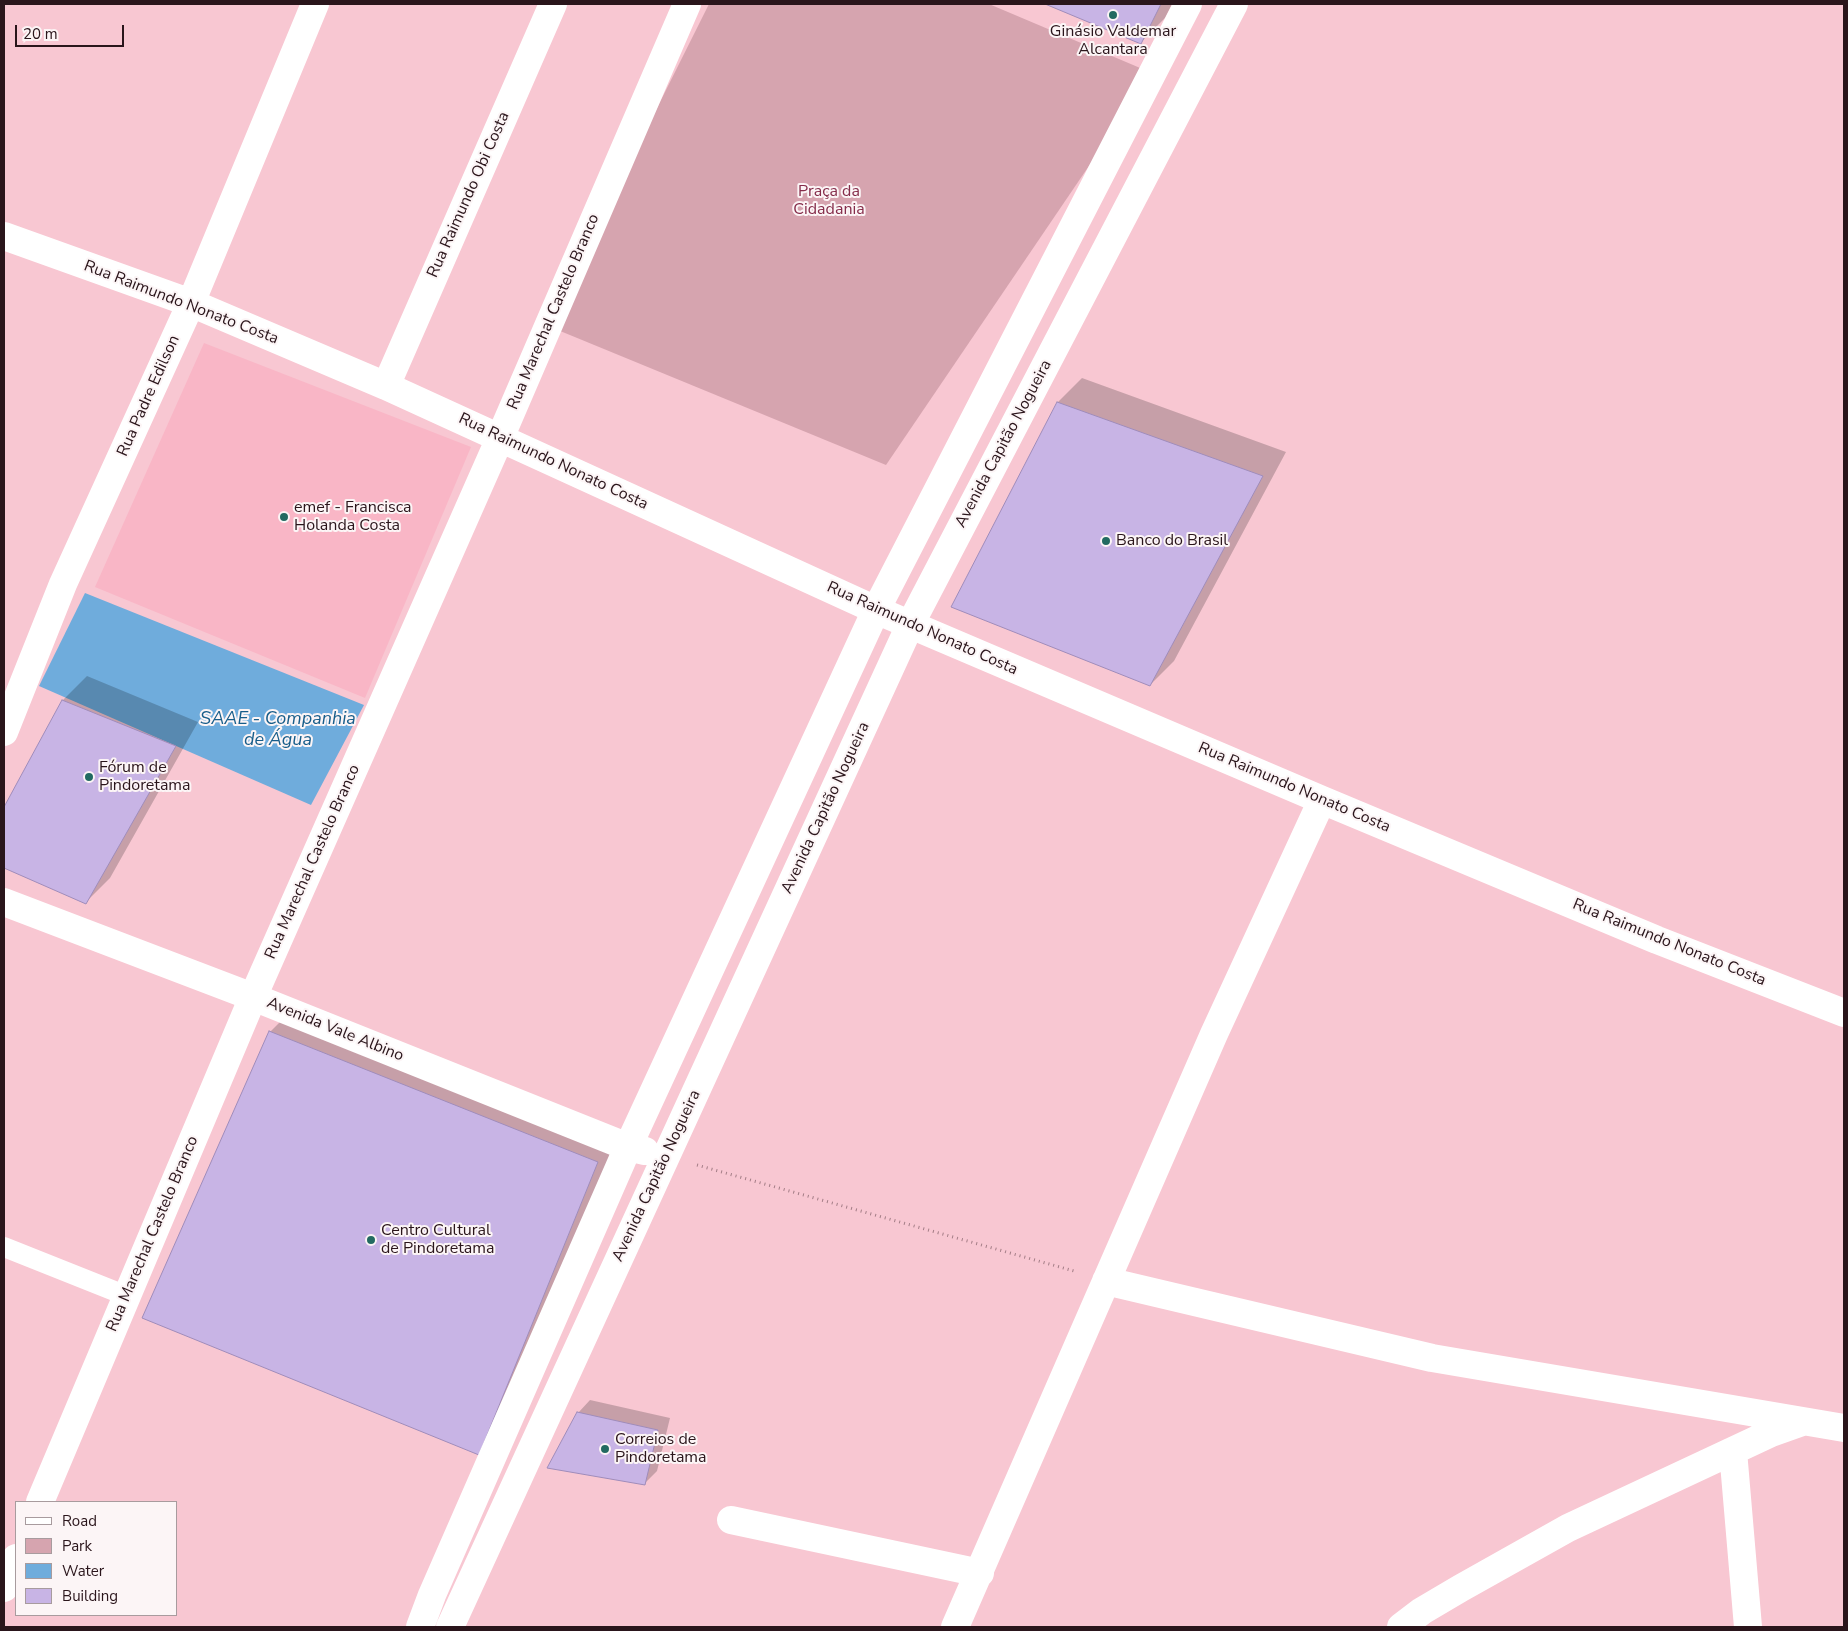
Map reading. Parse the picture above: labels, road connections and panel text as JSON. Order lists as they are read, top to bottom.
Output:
{
  "streets": {
    "street": [
      "Rua Raimundo Obi Costa",
      "Rua Raimundo Nonato Costa",
      "Rua Marechal Castelo Branco",
      "Rua Padre Edilson",
      "Avenida Capitão Nogueira",
      "Avenida Vale Albino"
    ]
  },
  "crossings": [
    ["Rua Raimundo Obi Costa", "Rua Raimundo Nonato Costa"],
    ["Rua Raimundo Nonato Costa", "Rua Marechal Castelo Branco"],
    ["Rua Raimundo Nonato Costa", "Rua Padre Edilson"],
    ["Rua Raimundo Nonato Costa", "Avenida Capitão Nogueira"],
    ["Rua Marechal Castelo Branco", "Avenida Vale Albino"],
    ["Avenida Capitão Nogueira", "Avenida Vale Albino"]
  ],
  "water": ["SAAE - Companhia de Água"],
  "parks": ["Praça da Cidadania"],
  "places": [
    "Ginásio Valdemar Alcantara",
    "emef - Francisca Holanda Costa",
    "Banco do Brasil",
    "Fórum de Pindoretama",
    "Centro Cultural de Pindoretama",
    "Correios de Pindoretama"
  ],
  "legend": [
    "Road",
    "Park",
    "Water",
    "Building"
  ],
  "scale_bar": "20 m"
}
